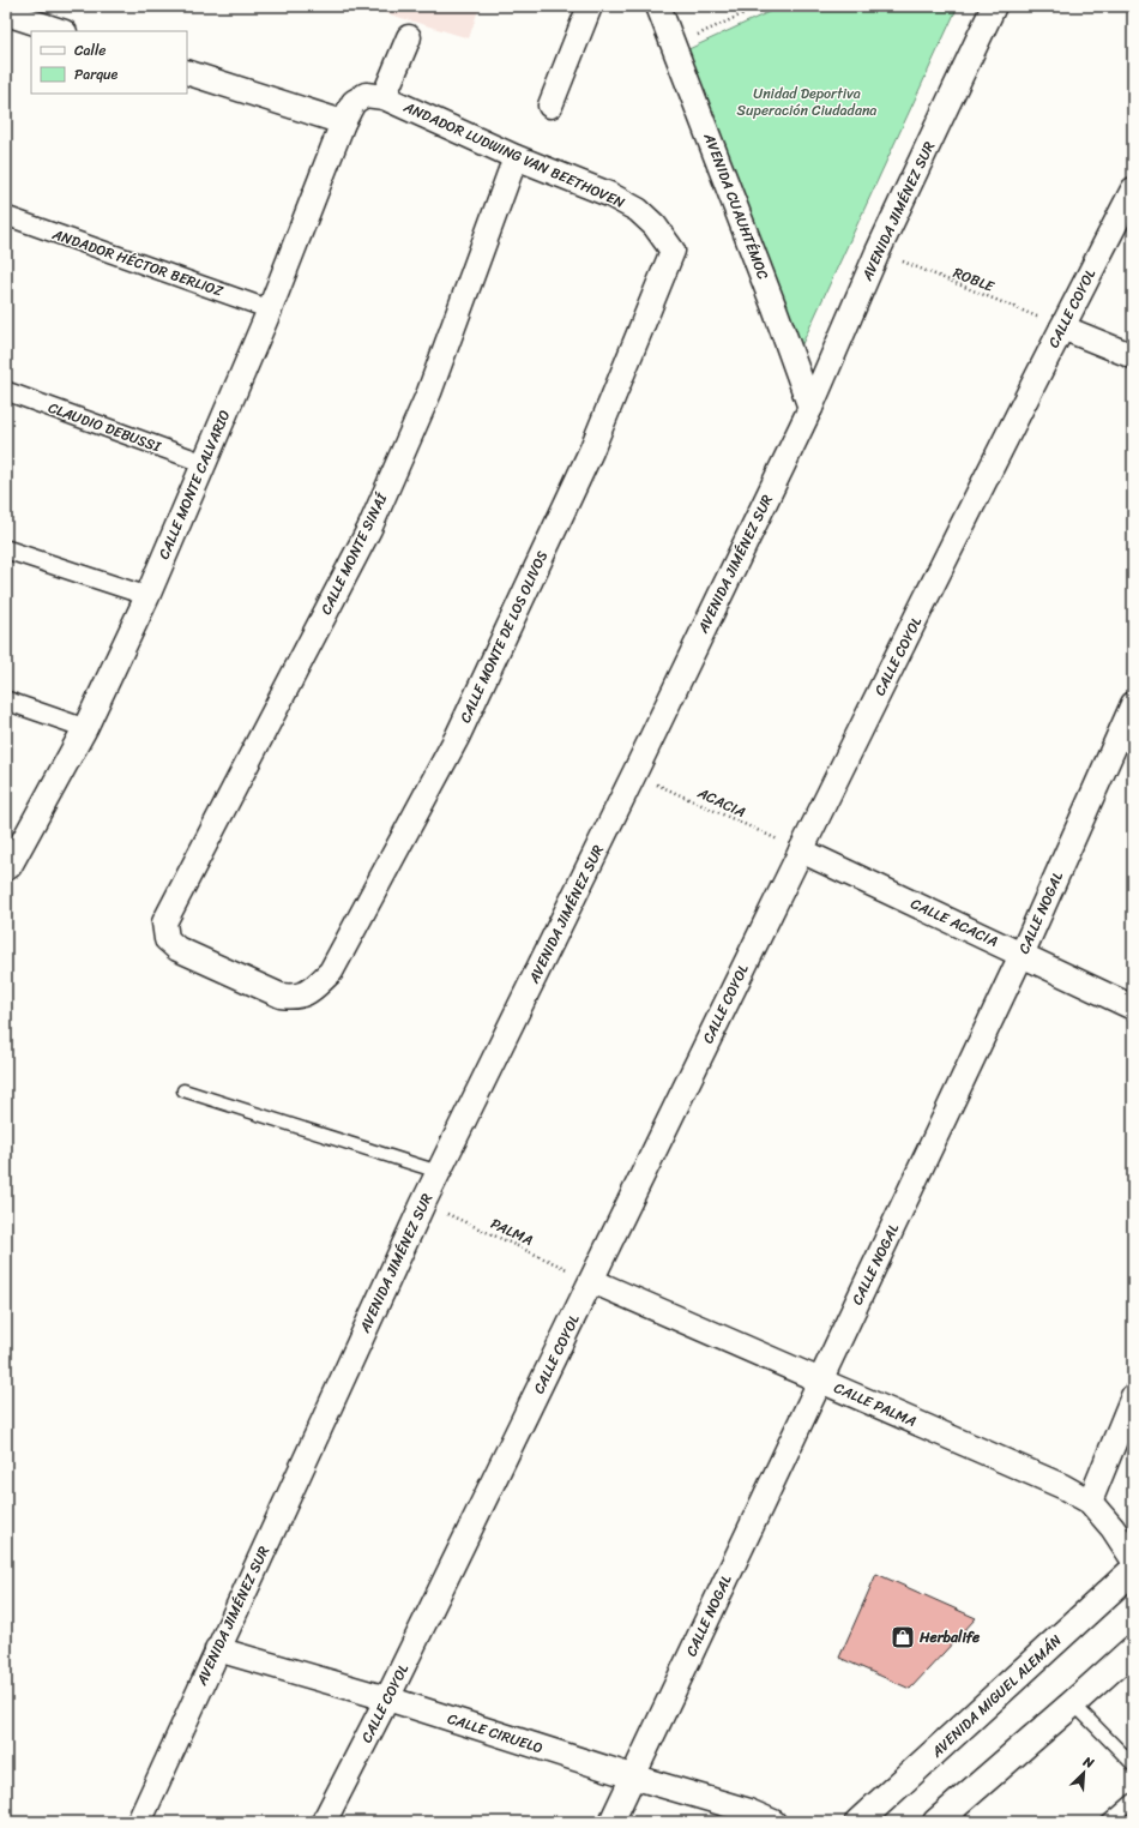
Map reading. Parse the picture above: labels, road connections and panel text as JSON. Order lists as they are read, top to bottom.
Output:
{
  "streets": {
    "main road": ["AVENIDA MIGUEL ALEMÁN"],
    "street": [
      "ANDADOR LUDWING VAN BEETHOVEN",
      "AVENIDA CUAUHTÉMOC",
      "AVENIDA JIMÉNEZ SUR",
      "ANDADOR HÉCTOR BERLIOZ",
      "CALLE COYOL",
      "CLAUDIO DEBUSSI",
      "CALLE MONTE CALVARIO",
      "CALLE MONTE SINAÍ",
      "CALLE MONTE DE LOS OLIVOS",
      "CALLE NOGAL",
      "CALLE ACACIA",
      "CALLE PALMA",
      "CALLE CIRUELO"
    ],
    "path": ["ROBLE", "ACACIA", "PALMA"]
  },
  "crossings": [
    ["ANDADOR LUDWING VAN BEETHOVEN", "CALLE MONTE CALVARIO"],
    ["ANDADOR LUDWING VAN BEETHOVEN", "CALLE MONTE SINAÍ"],
    ["ANDADOR LUDWING VAN BEETHOVEN", "CALLE MONTE DE LOS OLIVOS"],
    ["AVENIDA CUAUHTÉMOC", "AVENIDA JIMÉNEZ SUR"],
    ["AVENIDA JIMÉNEZ SUR", "ROBLE"],
    ["AVENIDA JIMÉNEZ SUR", "ACACIA"],
    ["AVENIDA JIMÉNEZ SUR", "PALMA"],
    ["AVENIDA JIMÉNEZ SUR", "CALLE CIRUELO"],
    ["ANDADOR HÉCTOR BERLIOZ", "CALLE MONTE CALVARIO"],
    ["ROBLE", "CALLE COYOL"],
    ["CALLE COYOL", "ACACIA"],
    ["CALLE COYOL", "CALLE ACACIA"],
    ["CALLE COYOL", "PALMA"],
    ["CALLE COYOL", "CALLE PALMA"],
    ["CALLE COYOL", "CALLE CIRUELO"],
    ["CLAUDIO DEBUSSI", "CALLE MONTE CALVARIO"],
    ["CALLE MONTE SINAÍ", "CALLE MONTE DE LOS OLIVOS"],
    ["ACACIA", "CALLE ACACIA"],
    ["CALLE NOGAL", "CALLE ACACIA"],
    ["CALLE NOGAL", "CALLE PALMA"],
    ["CALLE NOGAL", "CALLE CIRUELO"],
    ["PALMA", "CALLE PALMA"]
  ],
  "parks": ["Unidad Deportiva Superación Ciudadana"],
  "places": {
    "shop": ["Herbalife"]
  },
  "legend": ["Calle", "Parque"],
  "north": "top right"
}
